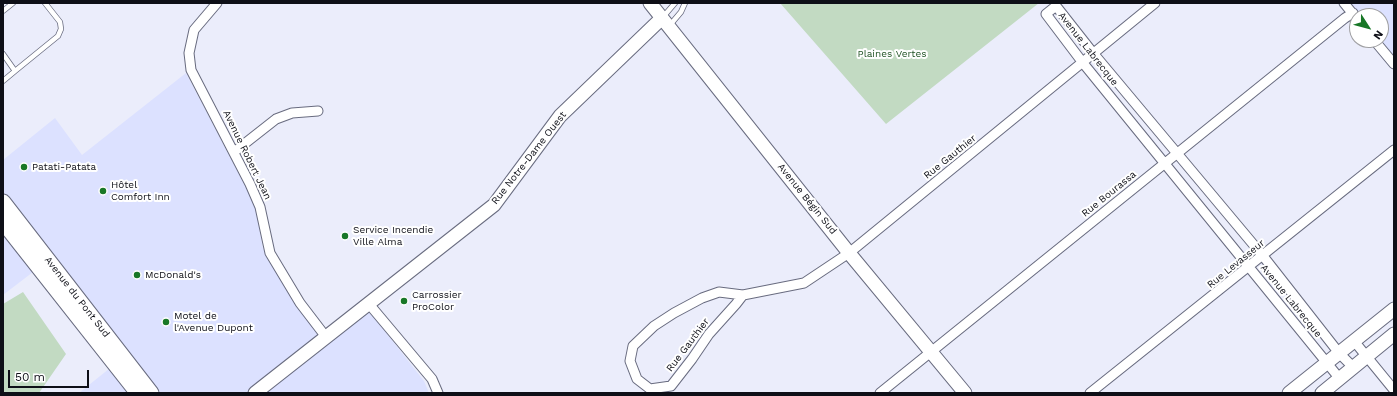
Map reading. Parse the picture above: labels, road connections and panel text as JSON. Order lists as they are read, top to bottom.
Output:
{
  "streets": {
    "main road": ["Avenue du Pont Sud"],
    "street": [
      "Avenue Labrecque",
      "Avenue Robert Jean",
      "Rue Gauthier",
      "Rue Notre-Dame Ouest",
      "Rue Bourassa",
      "Avenue Bégin Sud",
      "Rue Levasseur"
    ]
  },
  "crossings": [
    ["Avenue Labrecque", "Rue Gauthier"],
    ["Avenue Labrecque", "Rue Bourassa"],
    ["Avenue Labrecque", "Rue Levasseur"],
    ["Avenue Robert Jean", "Rue Notre-Dame Ouest"],
    ["Rue Gauthier", "Avenue Bégin Sud"],
    ["Rue Notre-Dame Ouest", "Avenue Bégin Sud"],
    ["Rue Bourassa", "Avenue Bégin Sud"]
  ],
  "parks": ["Plaines Vertes"],
  "places": [
    "Patati-Patata",
    "Hôtel Comfort Inn",
    "Service Incendie Ville Alma",
    "McDonald's",
    "Carrossier ProColor",
    "Motel de l'Avenue Dupont"
  ],
  "scale_bar": "50 m",
  "north": "bottom right"
}
